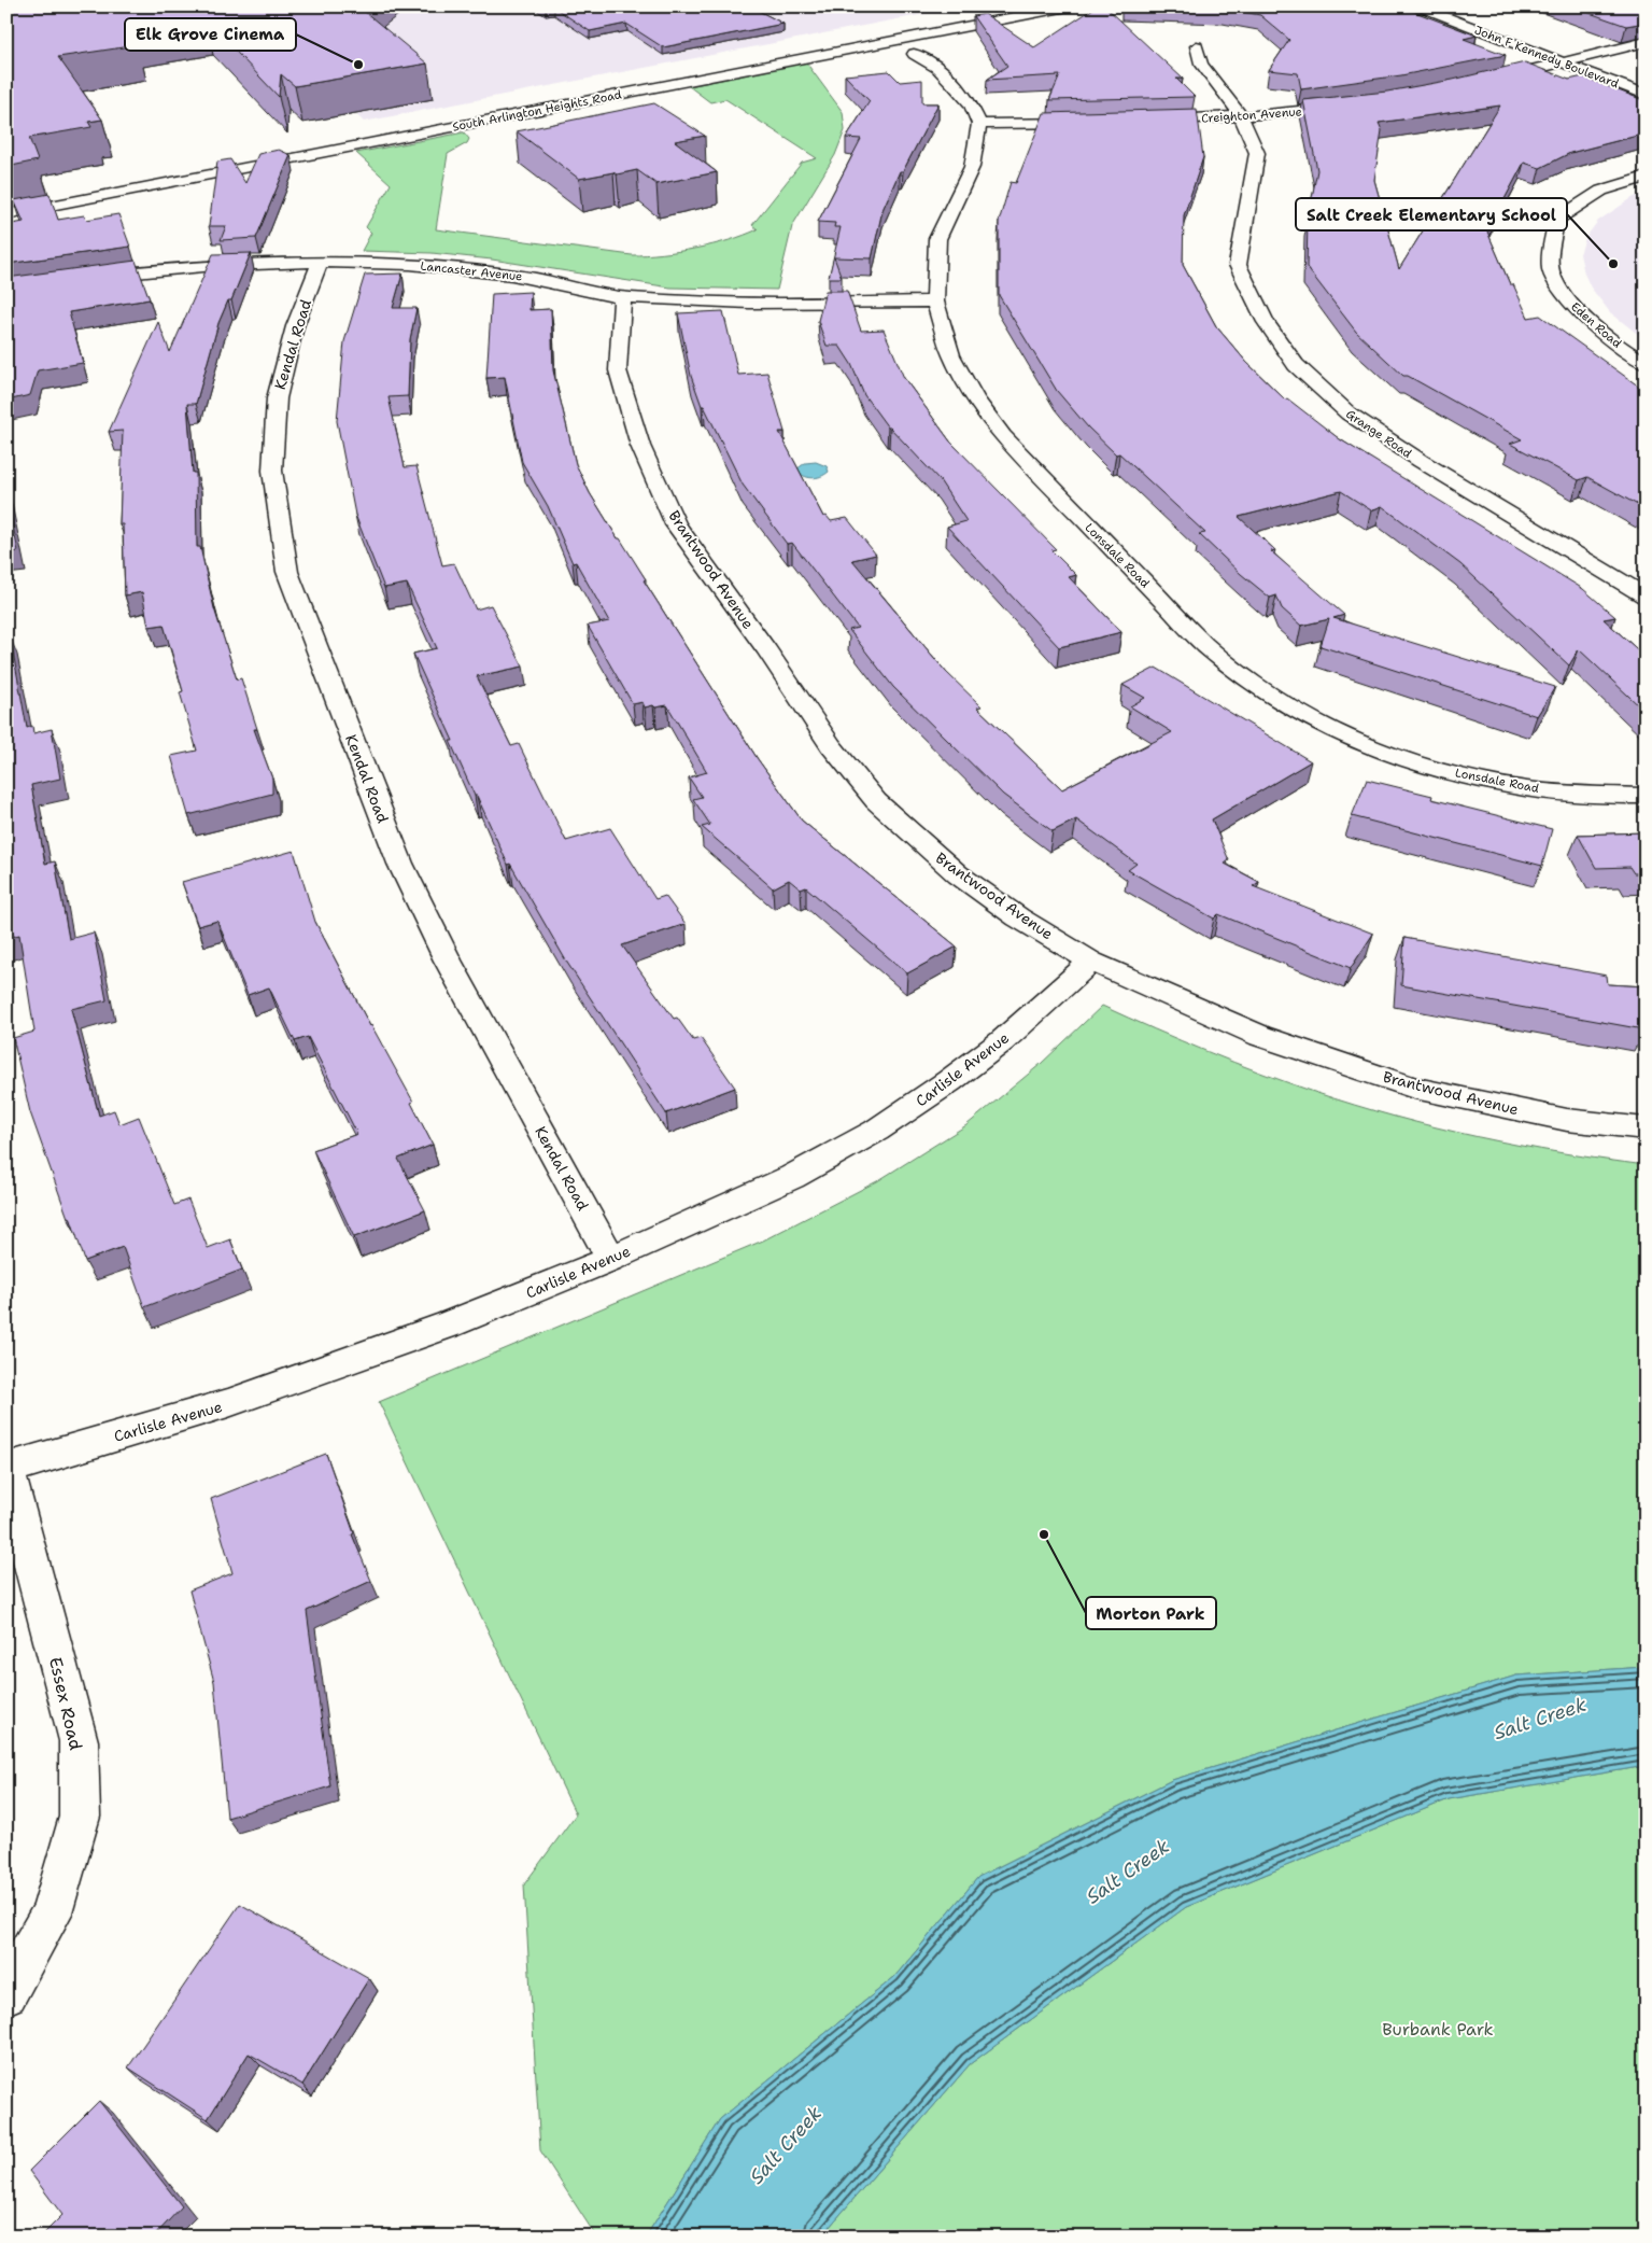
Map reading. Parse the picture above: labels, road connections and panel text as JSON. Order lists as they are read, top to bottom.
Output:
{
  "streets": {
    "street": [
      "John F Kennedy Boulevard",
      "South Arlington Heights Road",
      "Creighton Avenue",
      "Lancaster Avenue",
      "Eden Road",
      "Kendal Road",
      "Grange Road",
      "Lonsdale Road",
      "Brantwood Avenue",
      "Carlisle Avenue",
      "Essex Road"
    ]
  },
  "crossings": [
    ["Creighton Avenue", "Grange Road"],
    ["Lancaster Avenue", "Kendal Road"],
    ["Lancaster Avenue", "Lonsdale Road"],
    ["Lancaster Avenue", "Brantwood Avenue"],
    ["Kendal Road", "Carlisle Avenue"],
    ["Brantwood Avenue", "Carlisle Avenue"],
    ["Carlisle Avenue", "Essex Road"]
  ],
  "water": ["Salt Creek"],
  "parks": ["Burbank Park"],
  "places": ["Elk Grove Cinema", "Salt Creek Elementary School", "Morton Park"]
}
